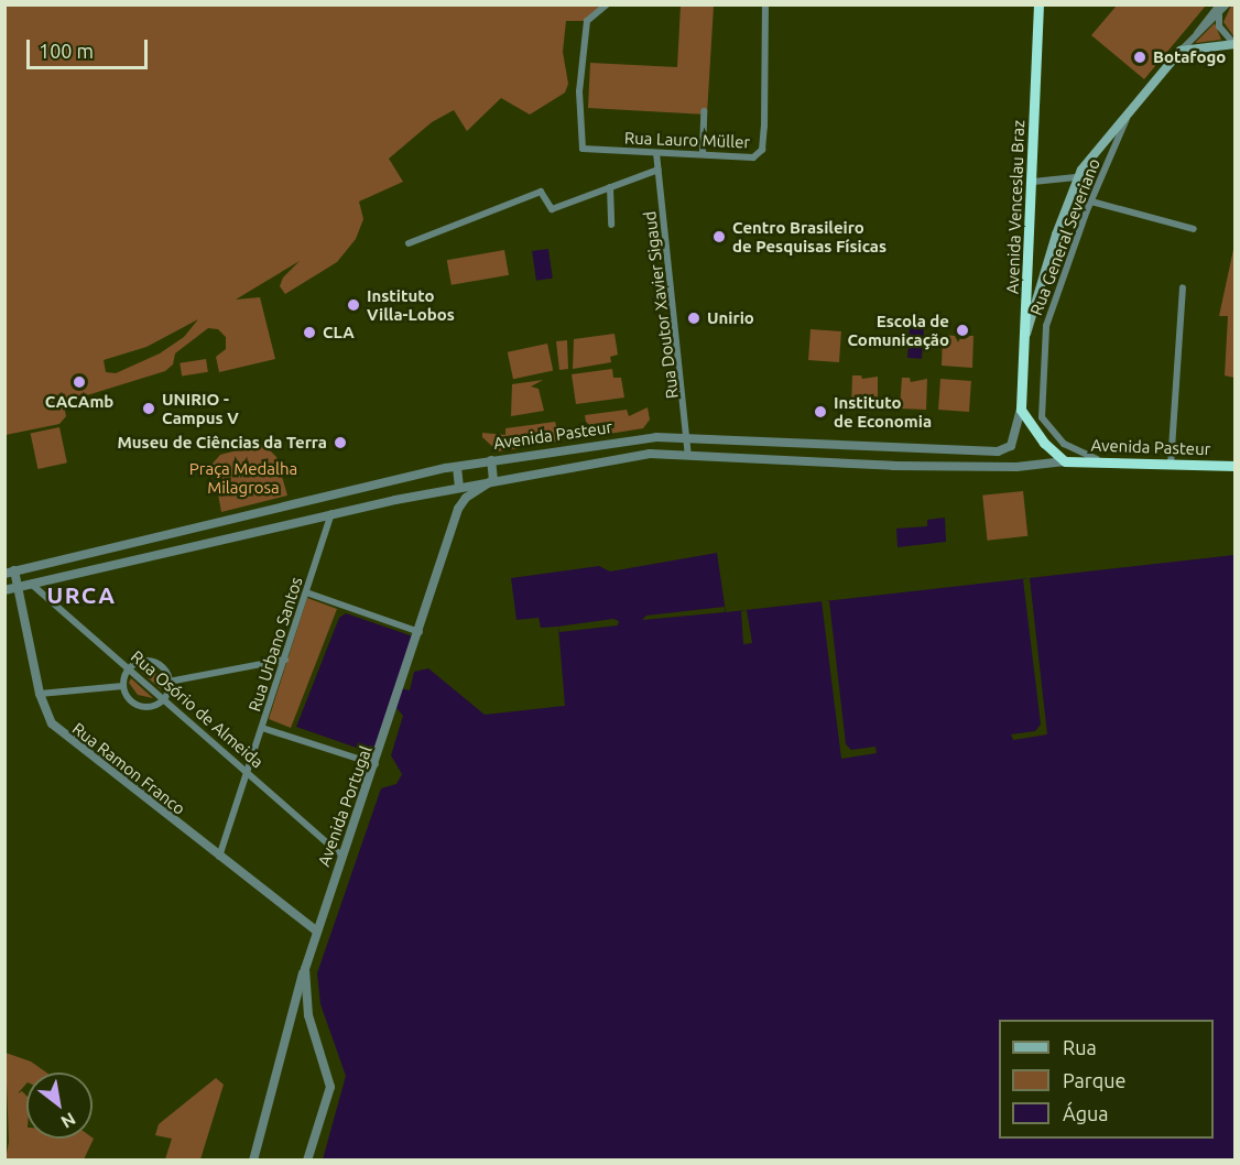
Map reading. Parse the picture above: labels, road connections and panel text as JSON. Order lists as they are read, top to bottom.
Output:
{
  "streets": {
    "highway": ["Avenida Venceslau Braz", "Avenida Pasteur"],
    "main road": ["Rua General Severiano"],
    "street": [
      "Rua Lauro Müller",
      "Rua Doutor Xavier Sigaud",
      "Rua Urbano Santos",
      "Rua Osório de Almeida",
      "Rua Ramon Franco",
      "Avenida Portugal"
    ]
  },
  "crossings": [
    ["Rua Lauro Müller", "Rua Doutor Xavier Sigaud"],
    ["Avenida Venceslau Braz", "Avenida Pasteur"],
    ["Rua General Severiano", "Avenida Pasteur"],
    ["Rua Doutor Xavier Sigaud", "Avenida Pasteur"],
    ["Avenida Pasteur", "Rua Urbano Santos"],
    ["Avenida Pasteur", "Rua Osório de Almeida"],
    ["Avenida Pasteur", "Rua Ramon Franco"],
    ["Avenida Pasteur", "Avenida Portugal"],
    ["Rua Urbano Santos", "Rua Osório de Almeida"],
    ["Rua Urbano Santos", "Rua Ramon Franco"],
    ["Rua Osório de Almeida", "Avenida Portugal"],
    ["Rua Ramon Franco", "Avenida Portugal"]
  ],
  "districts": ["URCA"],
  "parks": ["Praça Medalha Milagrosa"],
  "places": [
    "Botafogo",
    "Centro Brasileiro de Pesquisas Físicas",
    "Instituto Villa-Lobos",
    "Unirio",
    "Escola de Comunicação",
    "CLA",
    "CACAmb",
    "UNIRIO - Campus V",
    "Instituto de Economia",
    "Museu de Ciências da Terra"
  ],
  "legend": ["Rua", "Parque", "Água"],
  "scale_bar": "100 m",
  "north": "bottom right"
}
